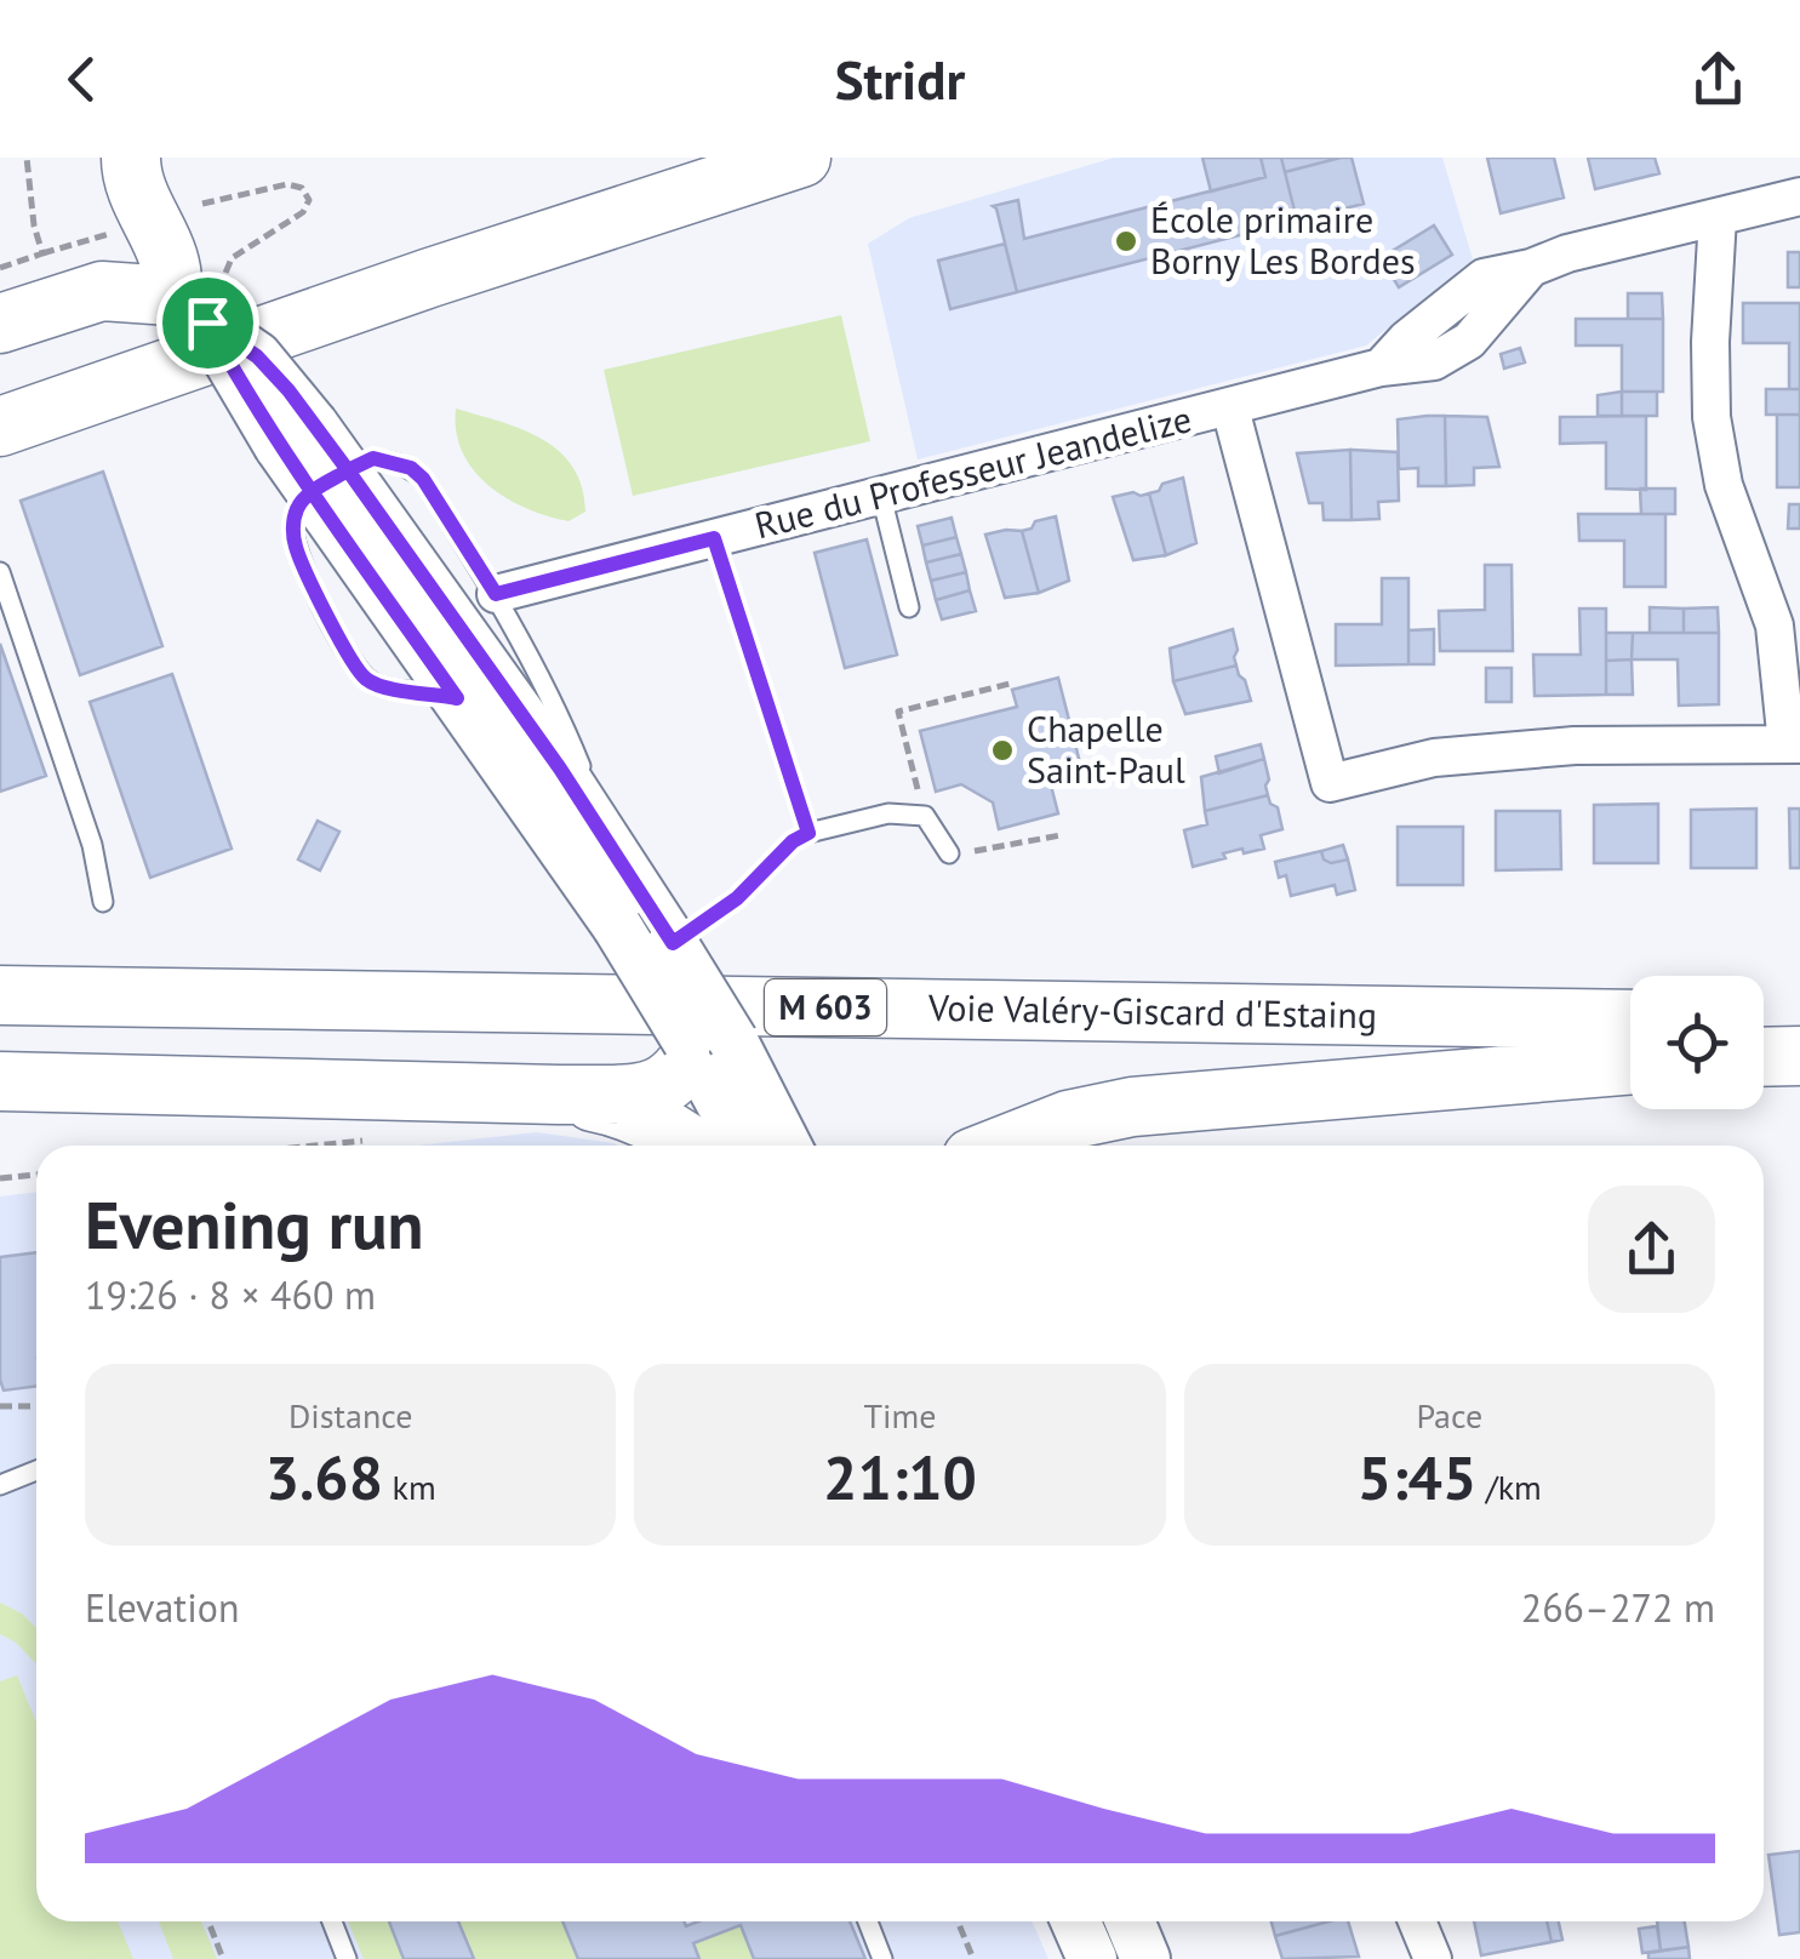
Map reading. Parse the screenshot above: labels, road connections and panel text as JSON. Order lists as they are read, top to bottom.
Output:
{
  "streets": {
    "highway": ["M 603", "Voie Valéry-Giscard d'Estaing"],
    "street": ["Rue du Professeur Jeandelize"]
  },
  "places": ["École primaire Borny Les Bordes", "Chapelle Saint-Paul"],
  "page": {
    "header": "Stridr",
    "heading": ["Evening run", "19:26 · 8 × 460 m"],
    "stats": [
      ["Distance", "3.68 km"],
      ["Time", "21:10"],
      ["Pace", "5:45 /km"]
    ],
    "chart": ["Elevation", "266–272 m"]
  }
}
